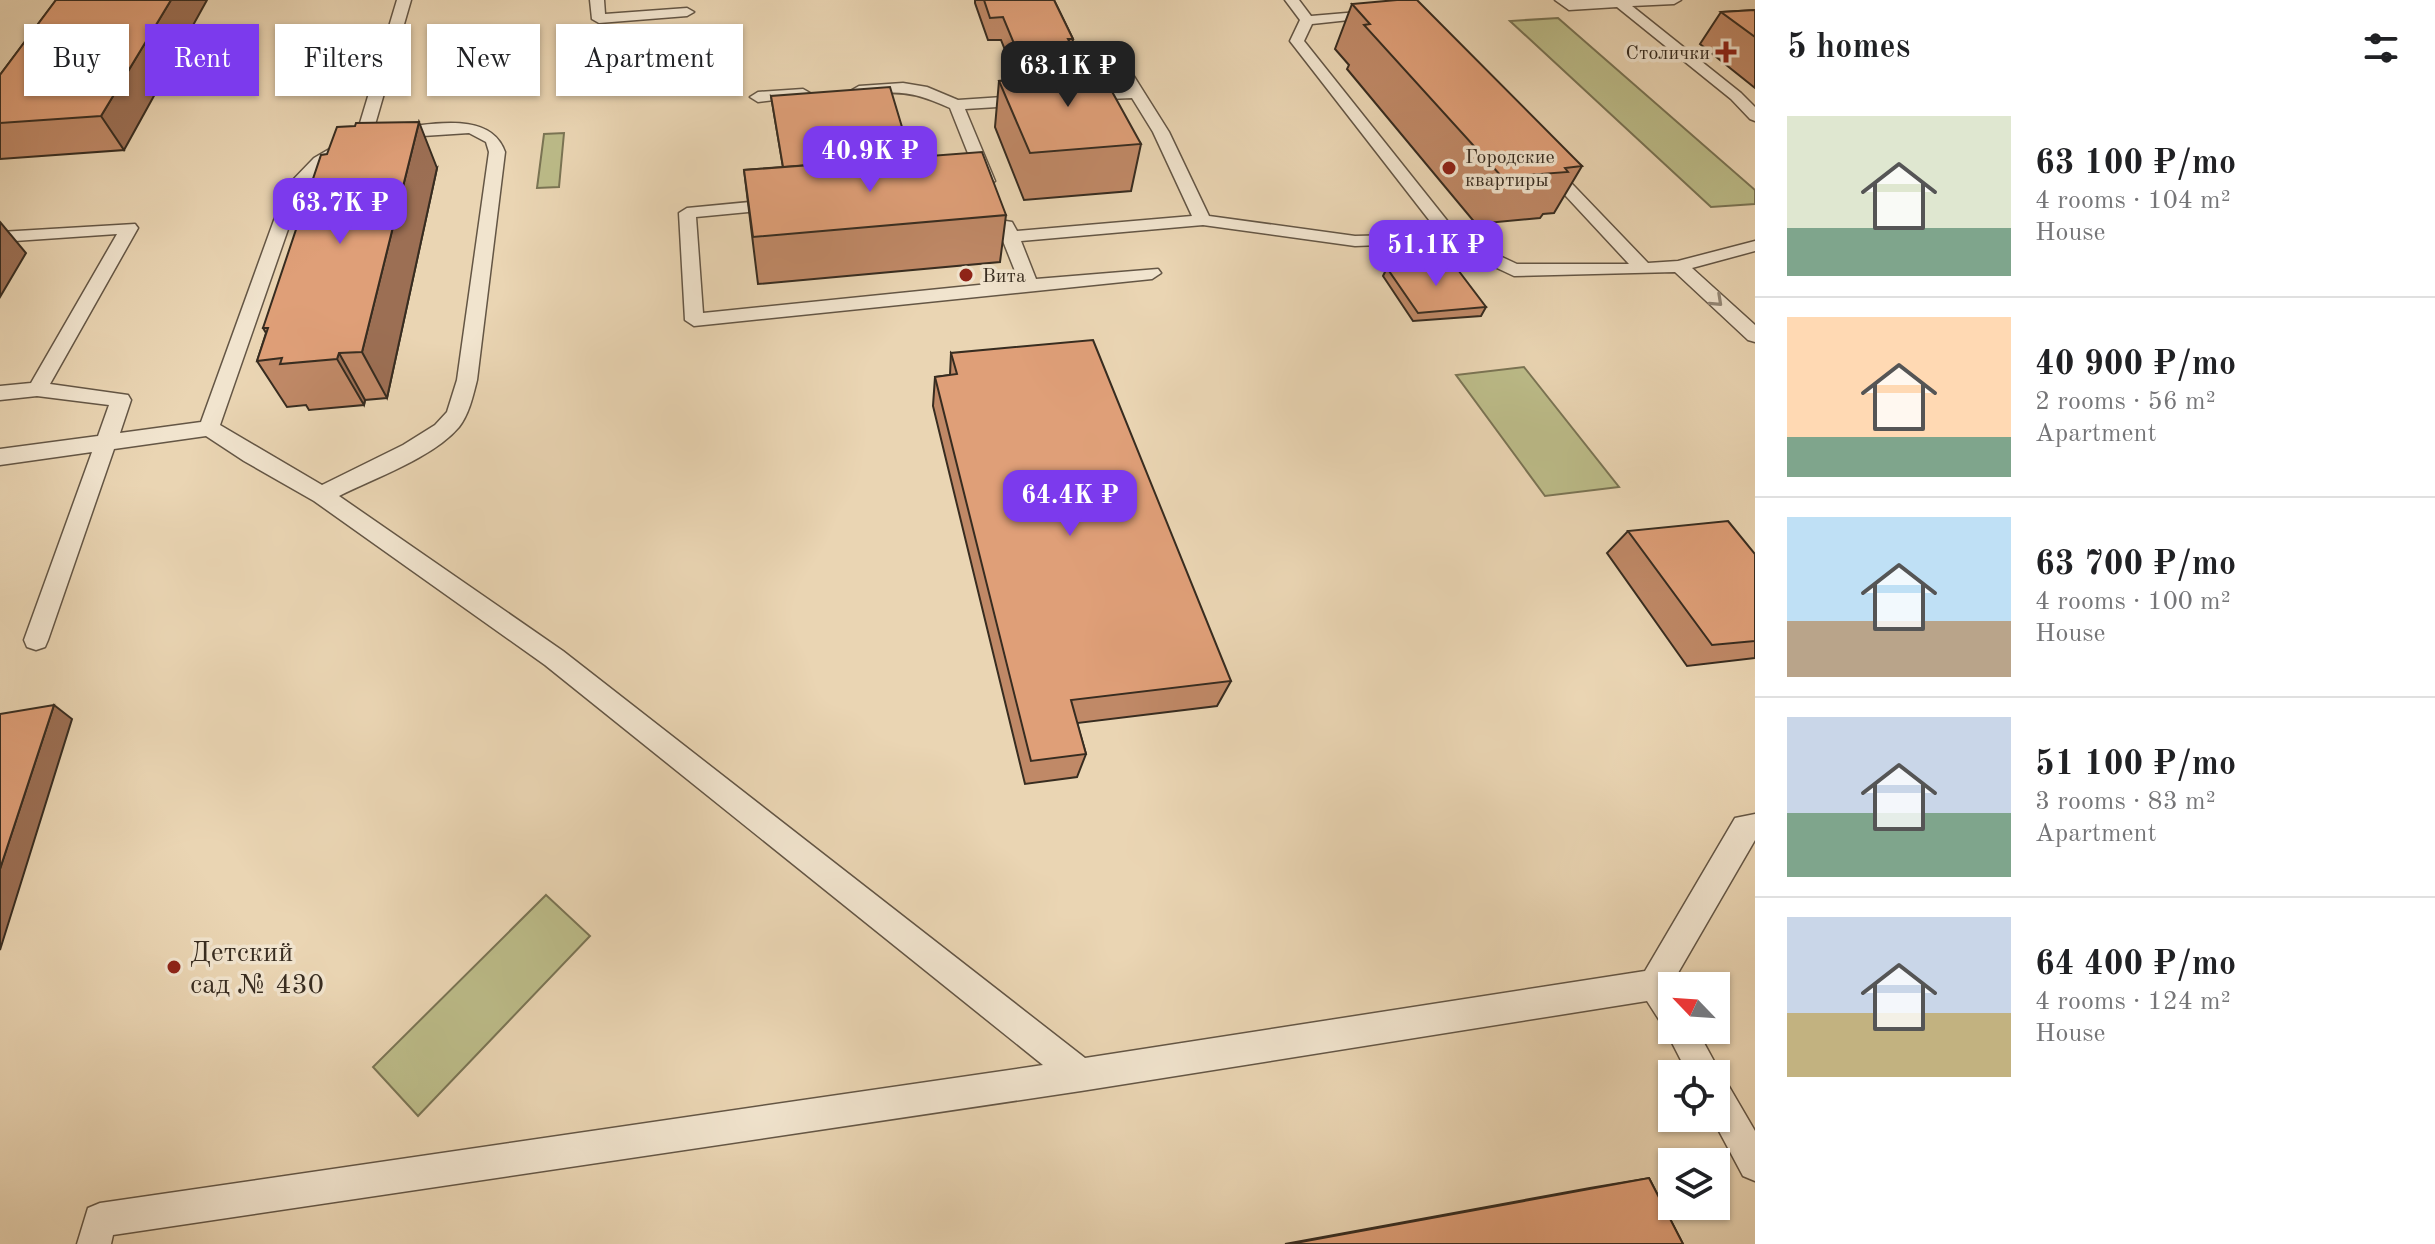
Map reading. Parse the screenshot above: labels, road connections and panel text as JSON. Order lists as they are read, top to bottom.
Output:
{
  "places": {
    "health": ["Столички"],
    "other": ["Городские квартиры", "Вита", "Детский сад № 430"]
  },
  "north": "top left",
  "page": {
    "heading": "5 homes",
    "chip": [
      "Buy",
      "Rent",
      "Filters",
      "New",
      "Apartment"
    ],
    "price": [
      "63.1K ₽",
      "40.9K ₽",
      "63.7K ₽",
      "51.1K ₽",
      "64.4K ₽"
    ],
    "list": [
      {
        "name": "63 100 ₽/mo",
        "note": "4 rooms · 104 m² · House"
      },
      {
        "name": "40 900 ₽/mo",
        "note": "2 rooms · 56 m² · Apartment"
      },
      {
        "name": "63 700 ₽/mo",
        "note": "4 rooms · 100 m² · House"
      },
      {
        "name": "51 100 ₽/mo",
        "note": "3 rooms · 83 m² · Apartment"
      },
      {
        "name": "64 400 ₽/mo",
        "note": "4 rooms · 124 m² · House"
      }
    ]
  }
}
